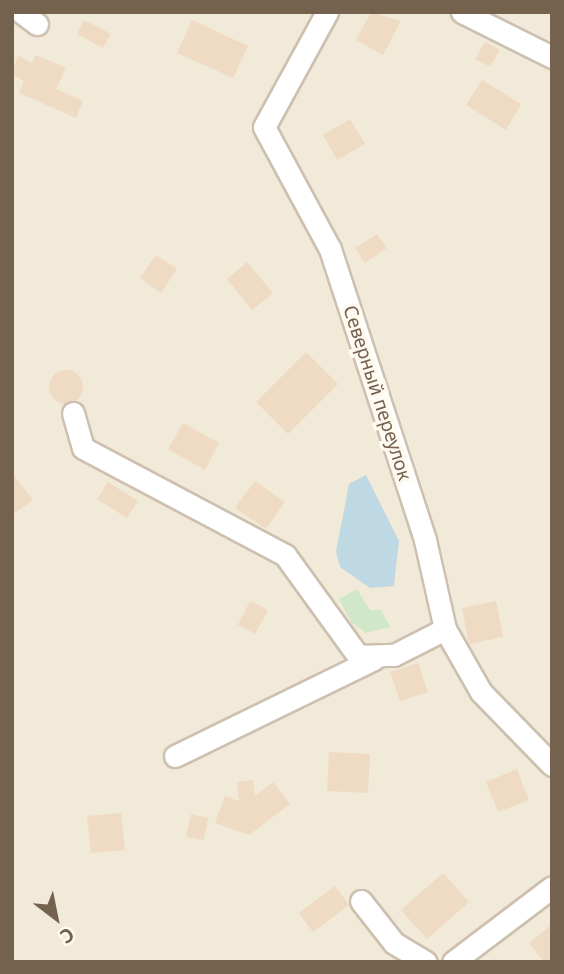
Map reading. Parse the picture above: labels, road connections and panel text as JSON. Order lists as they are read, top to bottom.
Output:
{
  "streets": {
    "street": ["Северный переулок"]
  },
  "north": "bottom right"
}
